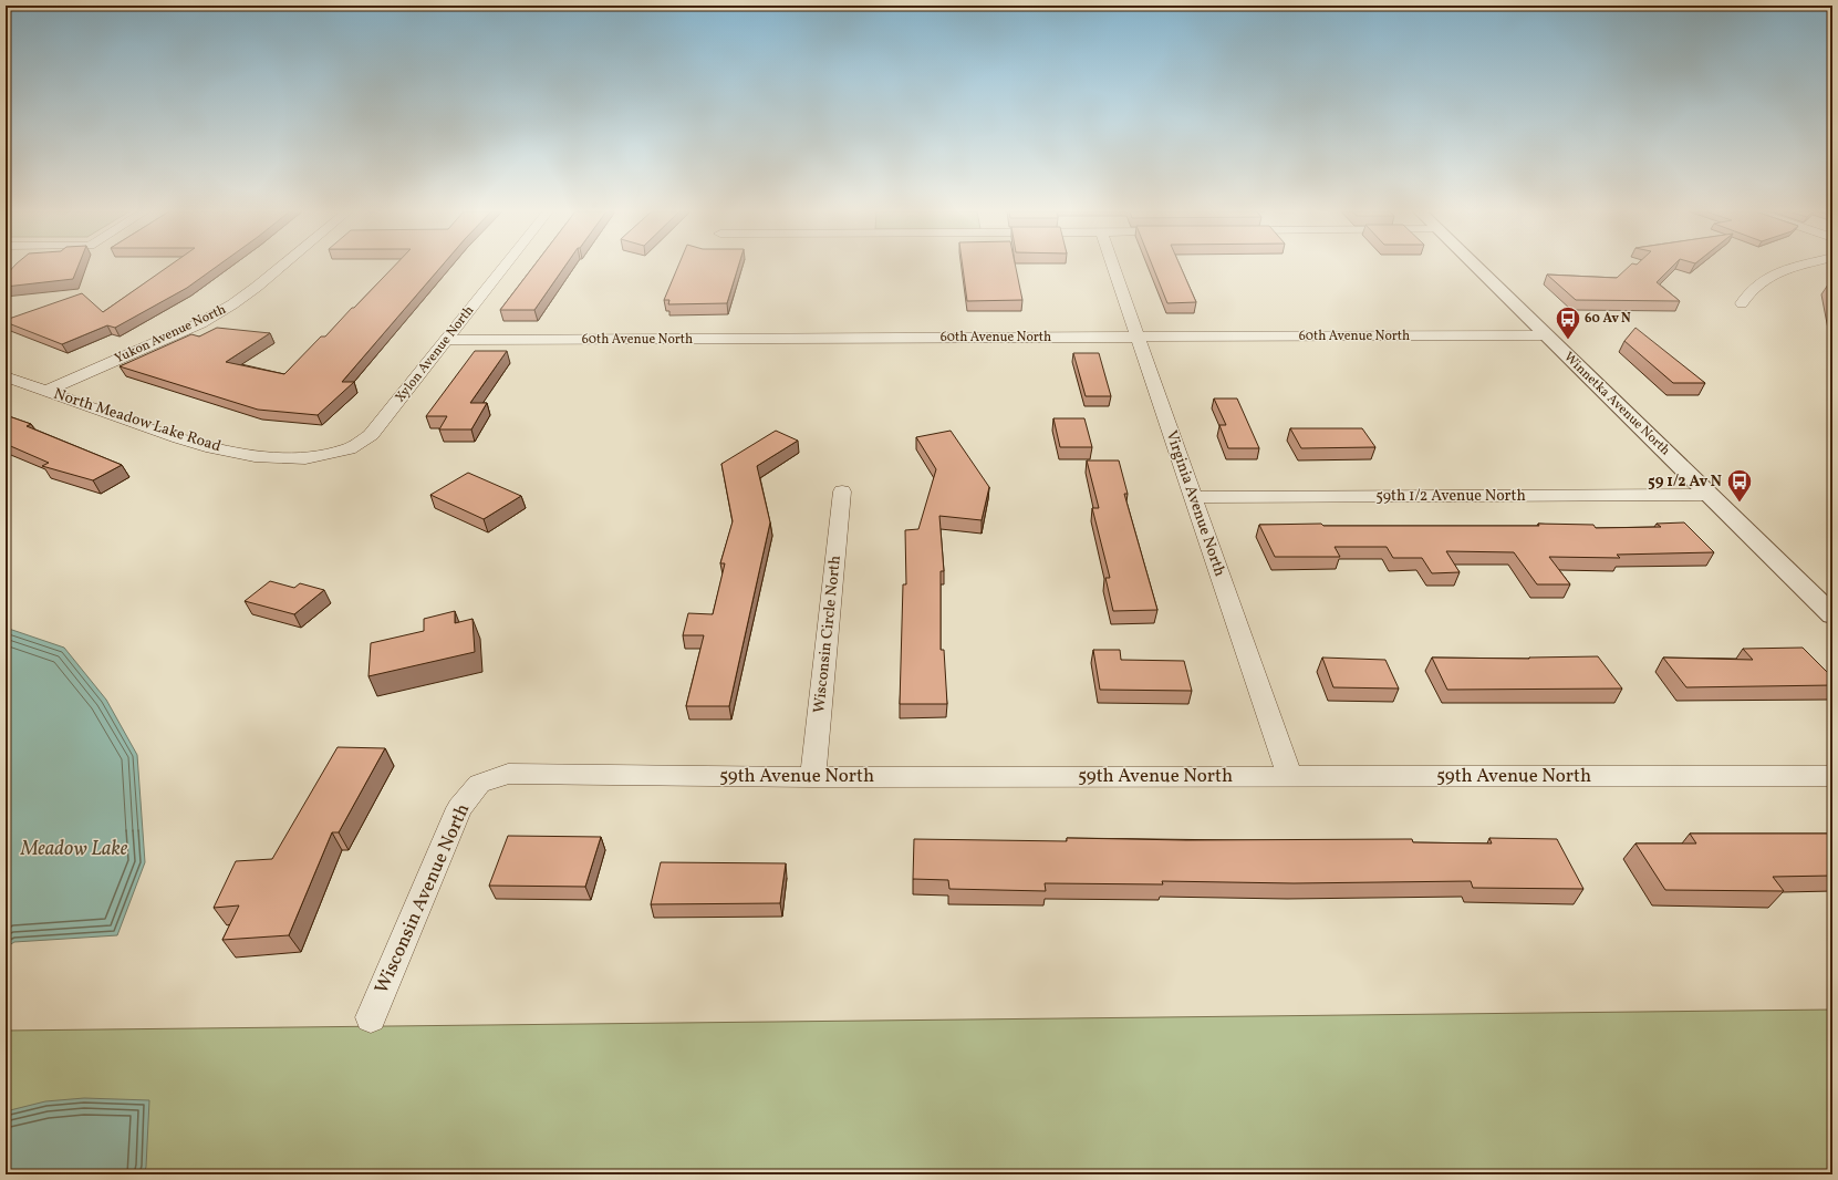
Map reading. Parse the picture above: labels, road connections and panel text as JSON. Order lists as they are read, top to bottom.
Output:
{
  "streets": {
    "street": [
      "Yukon Avenue North",
      "60th Avenue North",
      "Xylon Avenue North",
      "Winnetka Avenue North",
      "North Meadow Lake Road",
      "59th 1/2 Avenue North",
      "Virginia Avenue North",
      "Wisconsin Circle North",
      "59th Avenue North",
      "Wisconsin Avenue North"
    ]
  },
  "crossings": [
    ["Yukon Avenue North", "North Meadow Lake Road"],
    ["60th Avenue North", "Xylon Avenue North"],
    ["60th Avenue North", "Winnetka Avenue North"],
    ["60th Avenue North", "Virginia Avenue North"],
    ["Xylon Avenue North", "North Meadow Lake Road"],
    ["Winnetka Avenue North", "59th 1/2 Avenue North"],
    ["59th 1/2 Avenue North", "Virginia Avenue North"],
    ["Virginia Avenue North", "59th Avenue North"],
    ["Wisconsin Circle North", "59th Avenue North"],
    ["59th Avenue North", "Wisconsin Avenue North"]
  ],
  "water": ["Meadow Lake"],
  "places": {
    "bus stop": ["60 Av N", "59 1/2 Av N"]
  }
}
